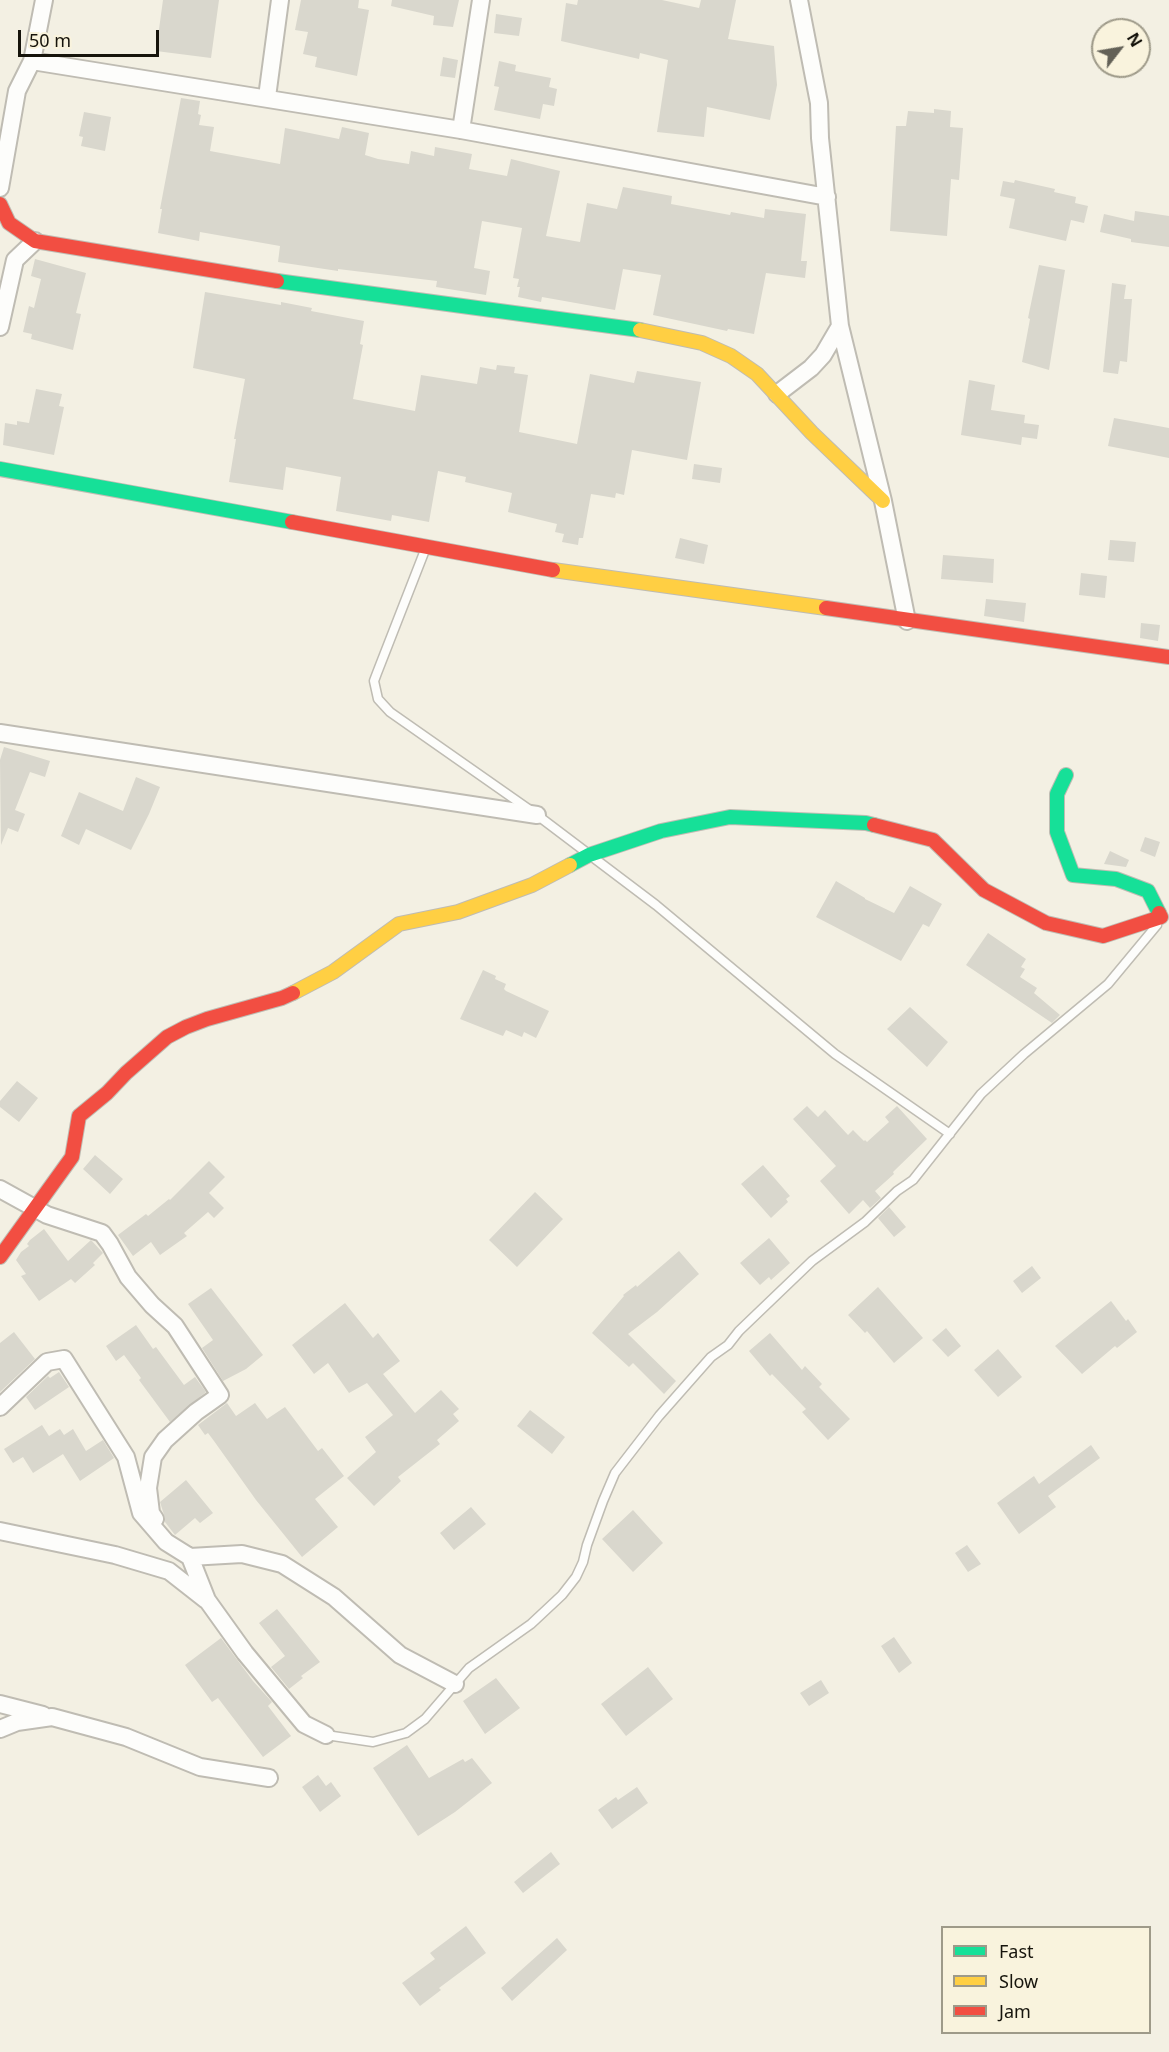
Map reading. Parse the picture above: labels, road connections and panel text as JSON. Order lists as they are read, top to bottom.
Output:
{
  "legend": ["Fast", "Slow", "Jam"],
  "scale_bar": "50 m",
  "north": "top right"
}
